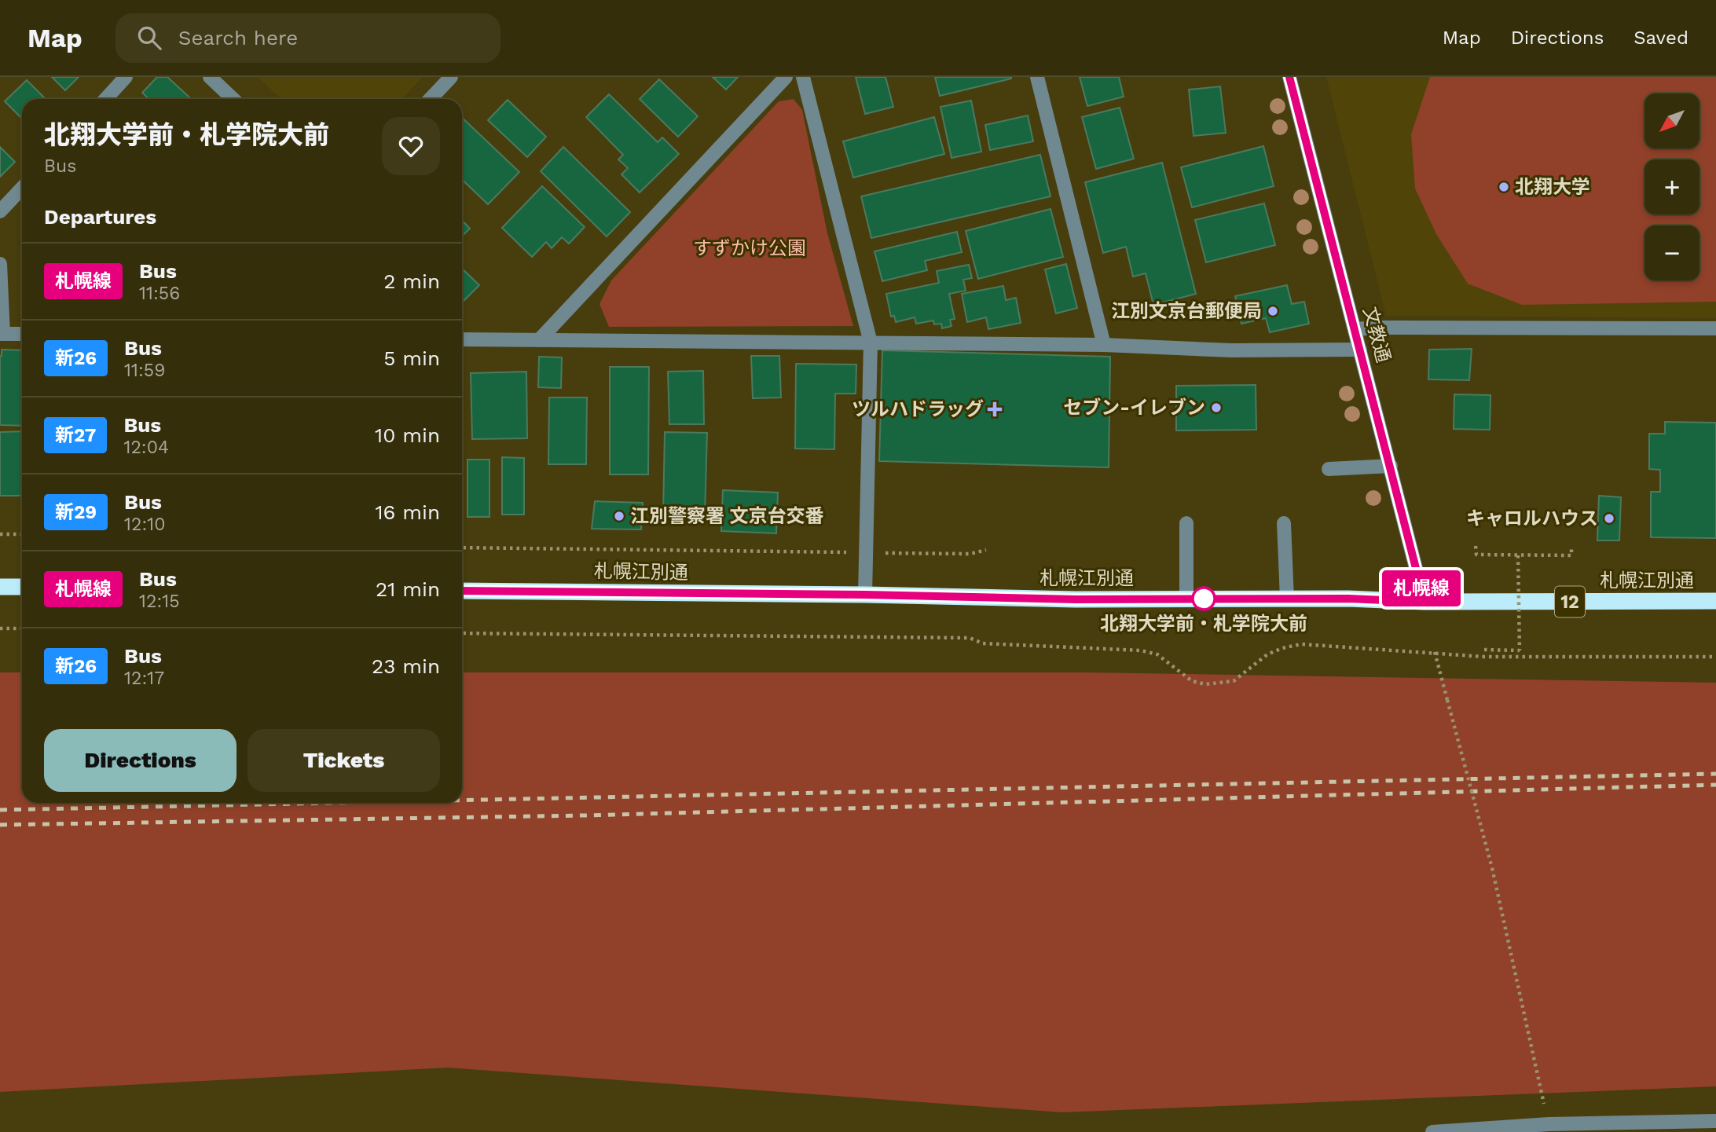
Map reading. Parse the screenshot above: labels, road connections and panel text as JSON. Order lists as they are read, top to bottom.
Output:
{
  "streets": {
    "highway": ["札幌江別通", "12"],
    "street": ["文教通"]
  },
  "crossings": [
    ["文教通", "札幌江別通"]
  ],
  "parks": ["すずかけ公園"],
  "places": {
    "other": [
      "北翔大学",
      "江別文京台郵便局",
      "セブン-イレブン",
      "江別警察署 文京台交番",
      "キャロルハウス",
      "北翔大学前・札学院大前"
    ],
    "health": ["ツルハドラッグ"]
  },
  "lines": ["bus line 札幌線"],
  "north": "bottom left",
  "page": {
    "header": "Map",
    "search": "Search here",
    "nav": ["Map", "Directions", "Saved"],
    "on_map": "札幌線",
    "map_buttons": ["+", "−"],
    "heading": [
      ["北翔大学前・札学院大前", "Bus"],
      "Departures"
    ],
    "list": [
      {
        "mark": "札幌線",
        "name": "Bus",
        "note": "11:56",
        "value": "2 min"
      },
      {
        "mark": "新26",
        "name": "Bus",
        "note": "11:59",
        "value": "5 min"
      },
      {
        "mark": "新27",
        "name": "Bus",
        "note": "12:04",
        "value": "10 min"
      },
      {
        "mark": "新29",
        "name": "Bus",
        "note": "12:10",
        "value": "16 min"
      },
      {
        "mark": "札幌線",
        "name": "Bus",
        "note": "12:15",
        "value": "21 min"
      },
      {
        "mark": "新26",
        "name": "Bus",
        "note": "12:17",
        "value": "23 min"
      }
    ],
    "buttons": ["Directions", "Tickets"]
  }
}
